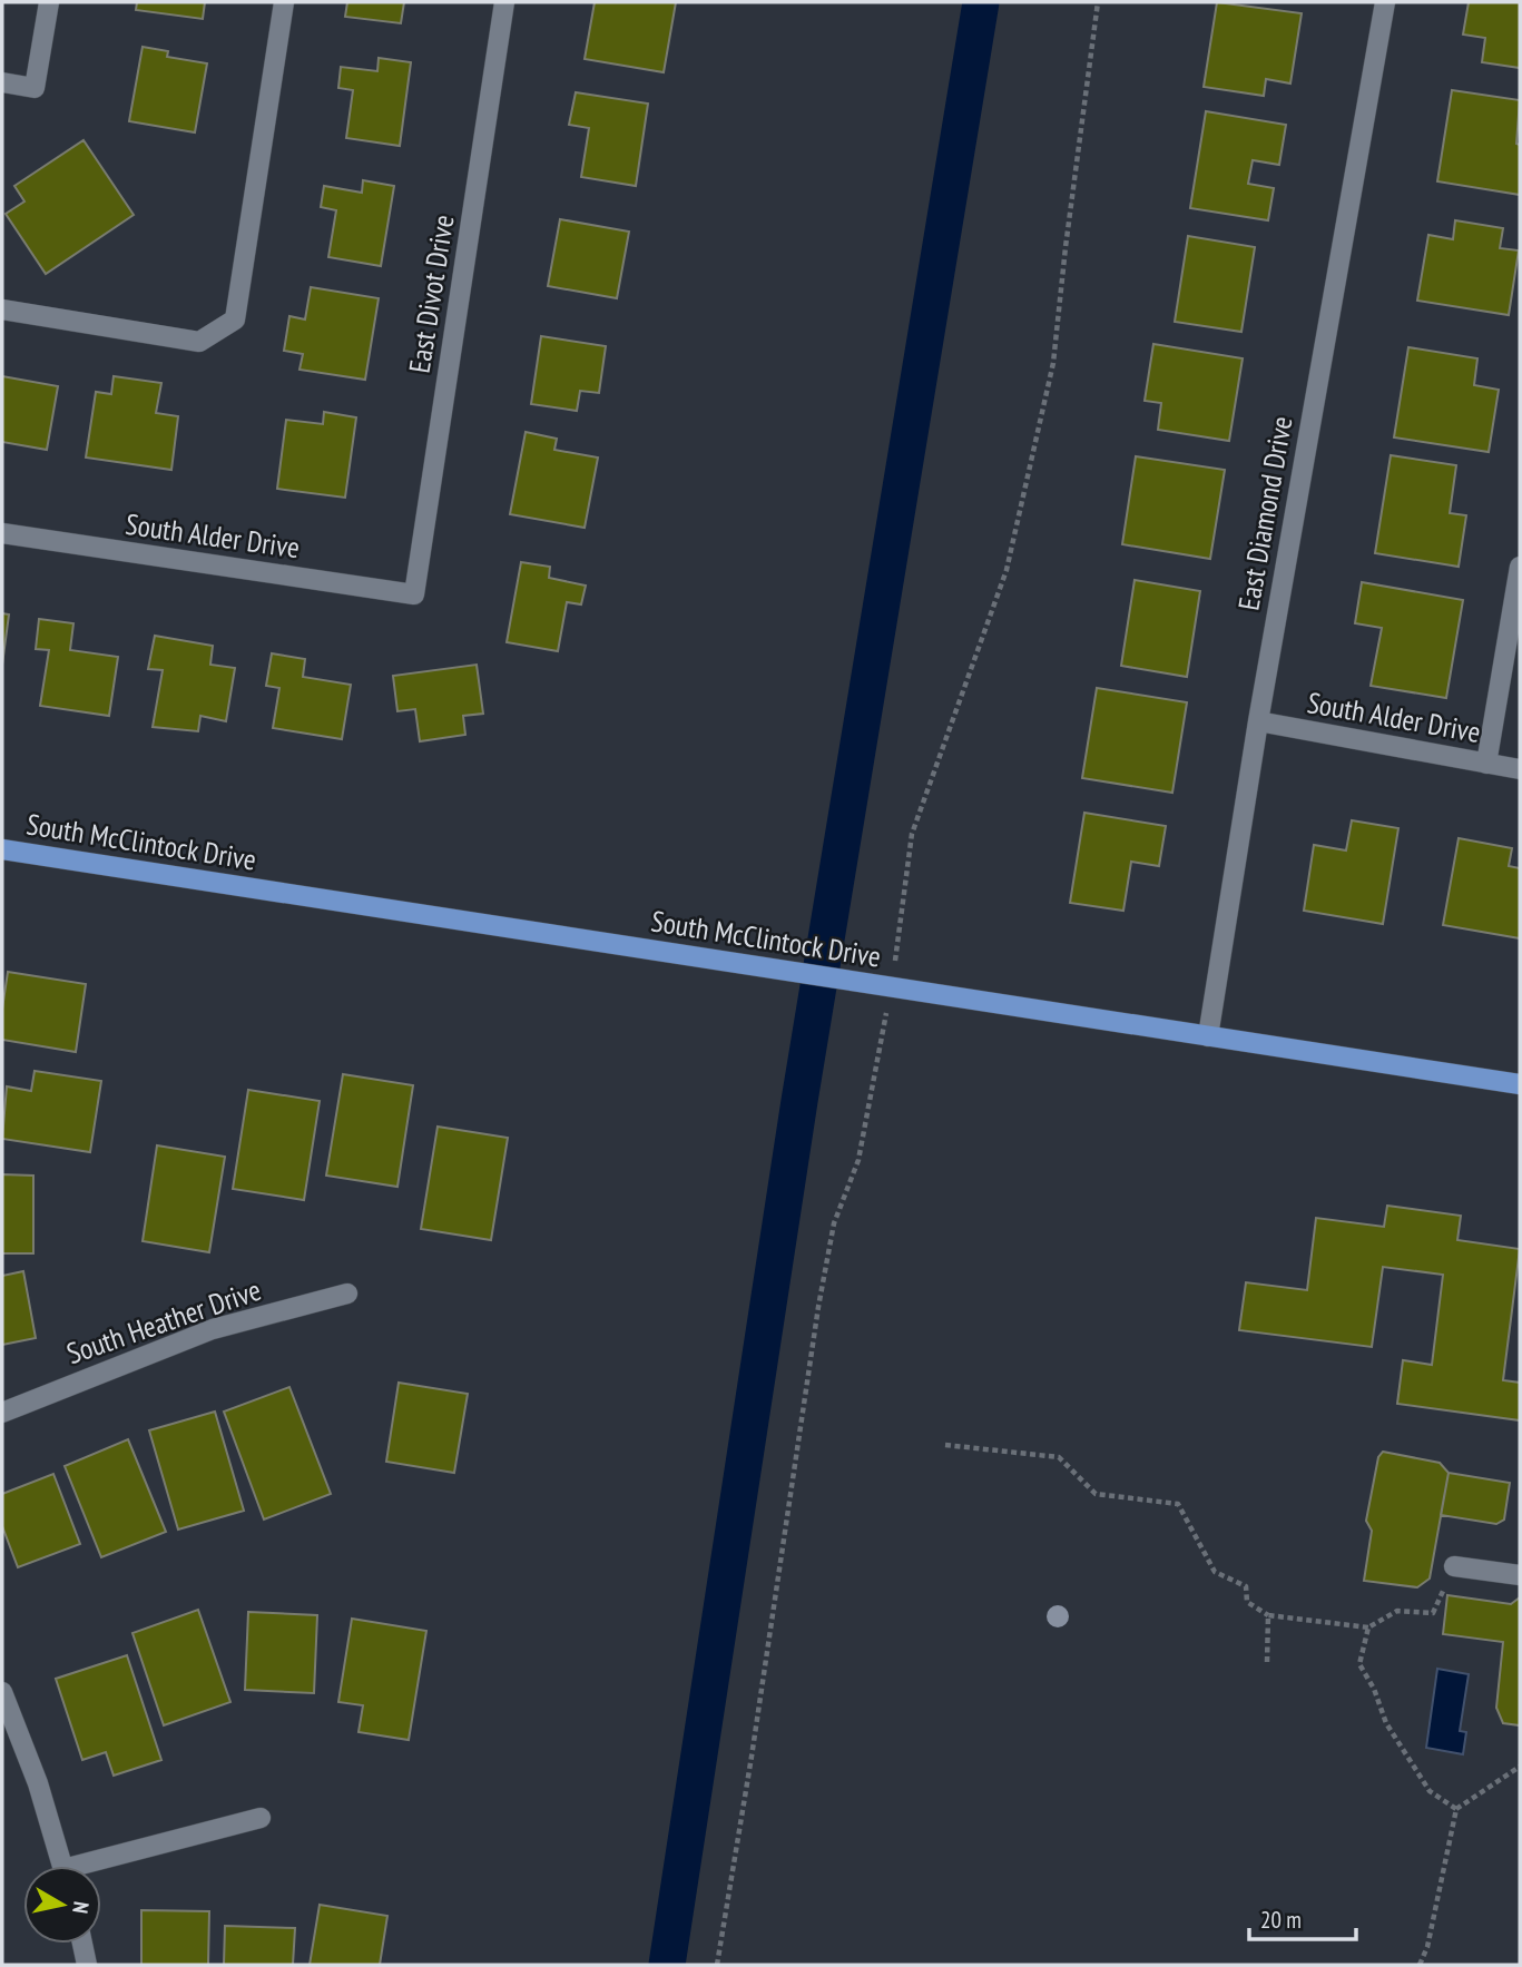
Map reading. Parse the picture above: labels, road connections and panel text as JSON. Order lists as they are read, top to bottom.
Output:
{
  "streets": {
    "main road": ["South McClintock Drive"],
    "street": [
      "East Divot Drive",
      "East Diamond Drive",
      "South Alder Drive",
      "South Heather Drive"
    ]
  },
  "crossings": [
    ["East Divot Drive", "South Alder Drive"],
    ["East Diamond Drive", "South Alder Drive"],
    ["East Diamond Drive", "South McClintock Drive"]
  ],
  "scale_bar": "20 m",
  "north": "right"
}
